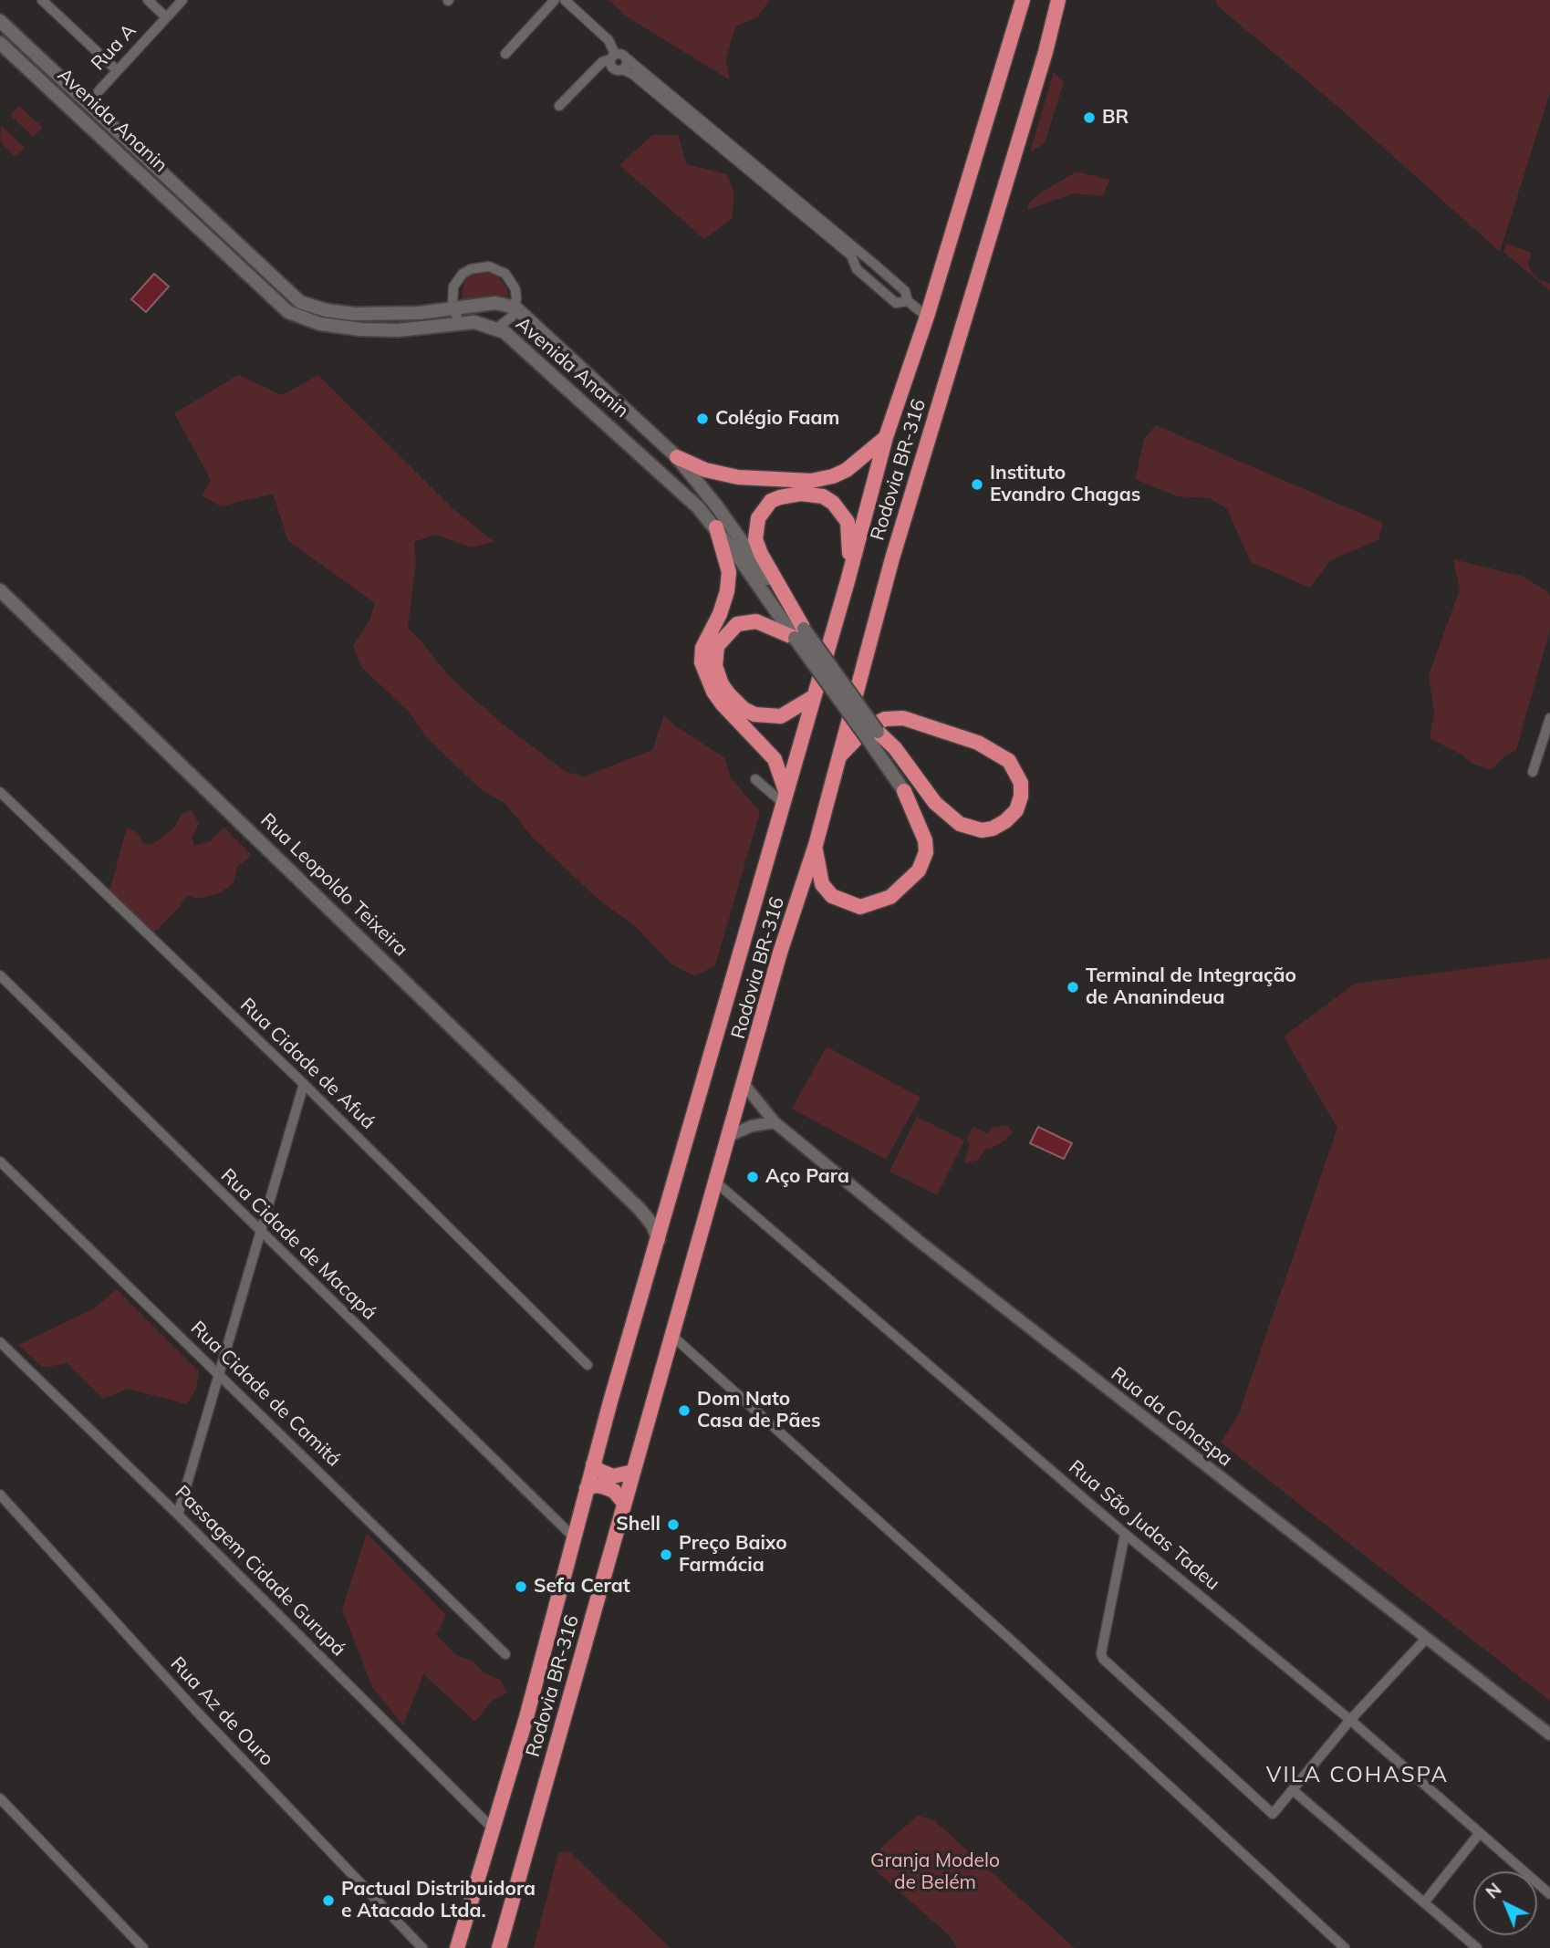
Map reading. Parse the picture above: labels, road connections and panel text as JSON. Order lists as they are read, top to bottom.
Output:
{
  "streets": {
    "highway": ["Rodovia BR-316"],
    "main road": ["Avenida Ananin", "Rua Leopoldo Teixeira"],
    "street": [
      "Rua A",
      "Rua Cidade de Afuá",
      "Rua Cidade de Macapá",
      "Rua Cidade de Camitá",
      "Rua da Cohaspa",
      "Rua São Judas Tadeu",
      "Passagem Cidade Gurupá",
      "Rua Az de Ouro"
    ]
  },
  "crossings": [
    ["Rodovia BR-316", "Rua Leopoldo Teixeira"],
    ["Rodovia BR-316", "Rua Cidade de Macapá"],
    ["Rodovia BR-316", "Rua da Cohaspa"],
    ["Rodovia BR-316", "Rua São Judas Tadeu"],
    ["Rodovia BR-316", "Passagem Cidade Gurupá"]
  ],
  "districts": ["VILA COHASPA"],
  "parks": ["Granja Modelo de Belém"],
  "places": [
    "BR",
    "Colégio Faam",
    "Instituto Evandro Chagas",
    "Terminal de Integração de Ananindeua",
    "Aço Para",
    "Dom Nato Casa de Pães",
    "Shell",
    "Preço Baixo Farmácia",
    "Sefa Cerat",
    "Pactual Distribuidora e Atacado Ltda."
  ],
  "north": "top left"
}
